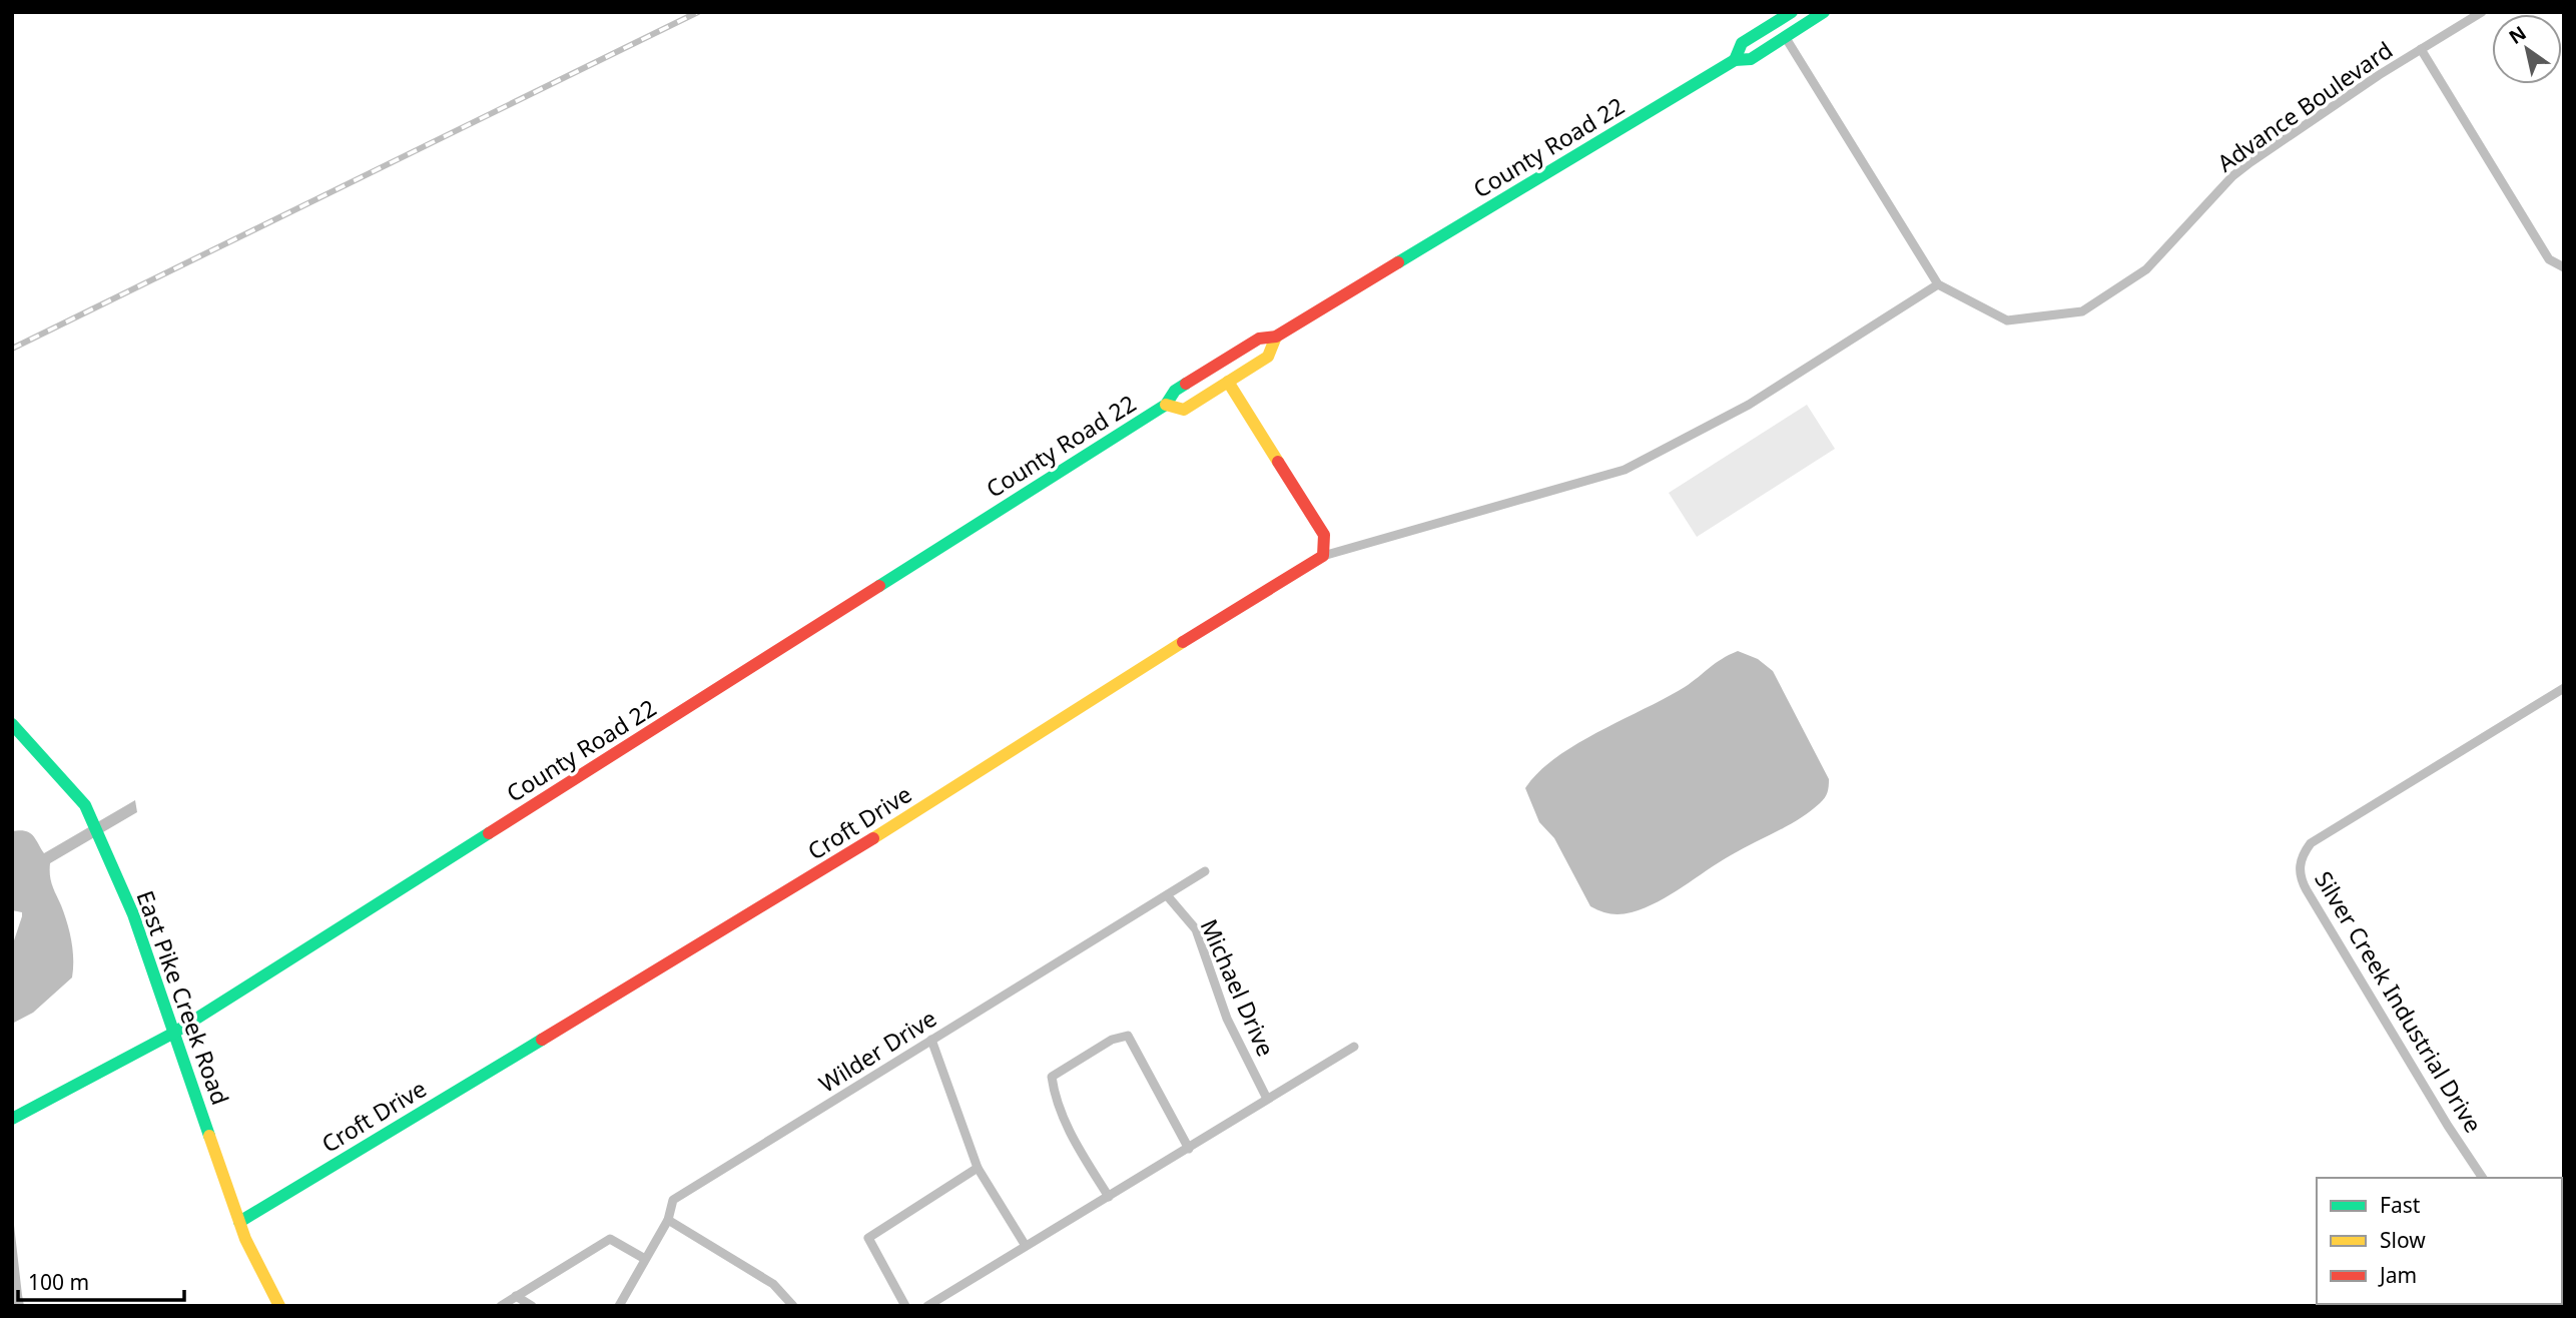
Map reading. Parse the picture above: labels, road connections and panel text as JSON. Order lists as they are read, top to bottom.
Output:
{
  "streets": {
    "main road": ["County Road 22", "Croft Drive", "East Pike Creek Road"],
    "street": [
      "Advance Boulevard",
      "Michael Drive",
      "Silver Creek Industrial Drive",
      "Wilder Drive"
    ]
  },
  "crossings": [
    ["County Road 22", "East Pike Creek Road"],
    ["Croft Drive", "East Pike Creek Road"],
    ["Michael Drive", "Wilder Drive"]
  ],
  "legend": ["Fast", "Slow", "Jam"],
  "scale_bar": "100 m",
  "north": "top left"
}
